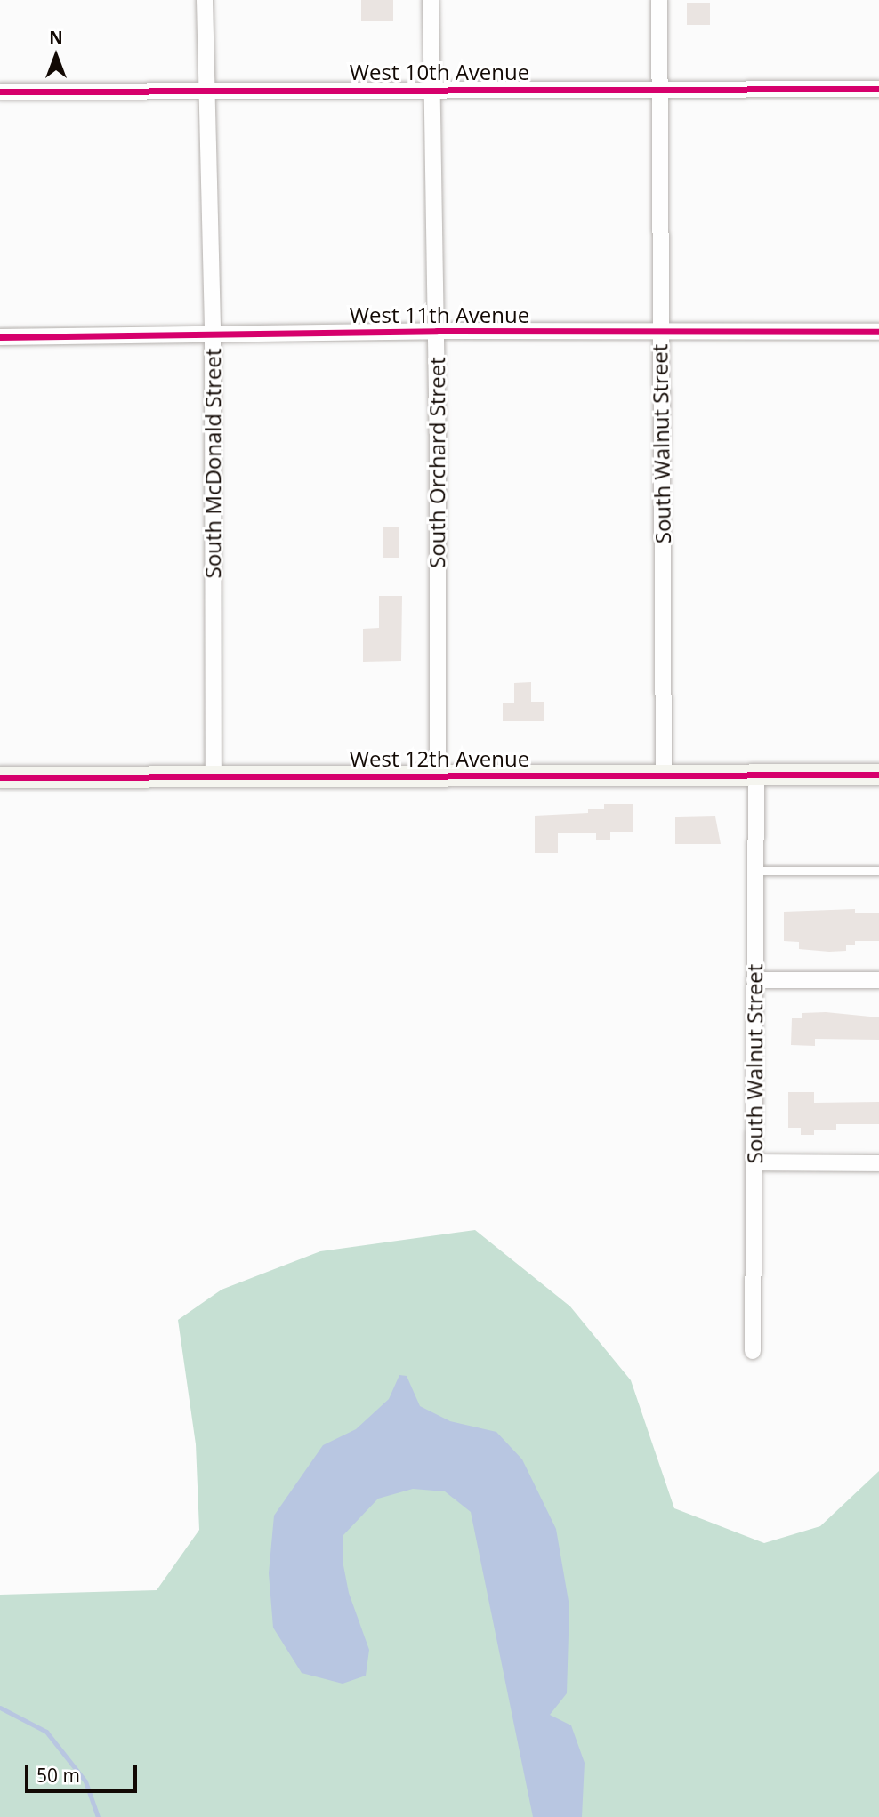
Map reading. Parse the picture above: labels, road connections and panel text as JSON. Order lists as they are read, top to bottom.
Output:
{
  "streets": {
    "main road": ["West 12th Avenue"],
    "street": [
      "West 10th Avenue",
      "West 11th Avenue",
      "South Walnut Street",
      "South Orchard Street",
      "South McDonald Street"
    ]
  },
  "crossings": [
    ["West 10th Avenue", "South Walnut Street"],
    ["West 10th Avenue", "South Orchard Street"],
    ["West 10th Avenue", "South McDonald Street"],
    ["West 11th Avenue", "South Walnut Street"],
    ["West 11th Avenue", "South Orchard Street"],
    ["West 11th Avenue", "South McDonald Street"],
    ["South Walnut Street", "West 12th Avenue"],
    ["South Orchard Street", "West 12th Avenue"],
    ["South McDonald Street", "West 12th Avenue"]
  ],
  "scale_bar": "50 m",
  "north": "top"
}
